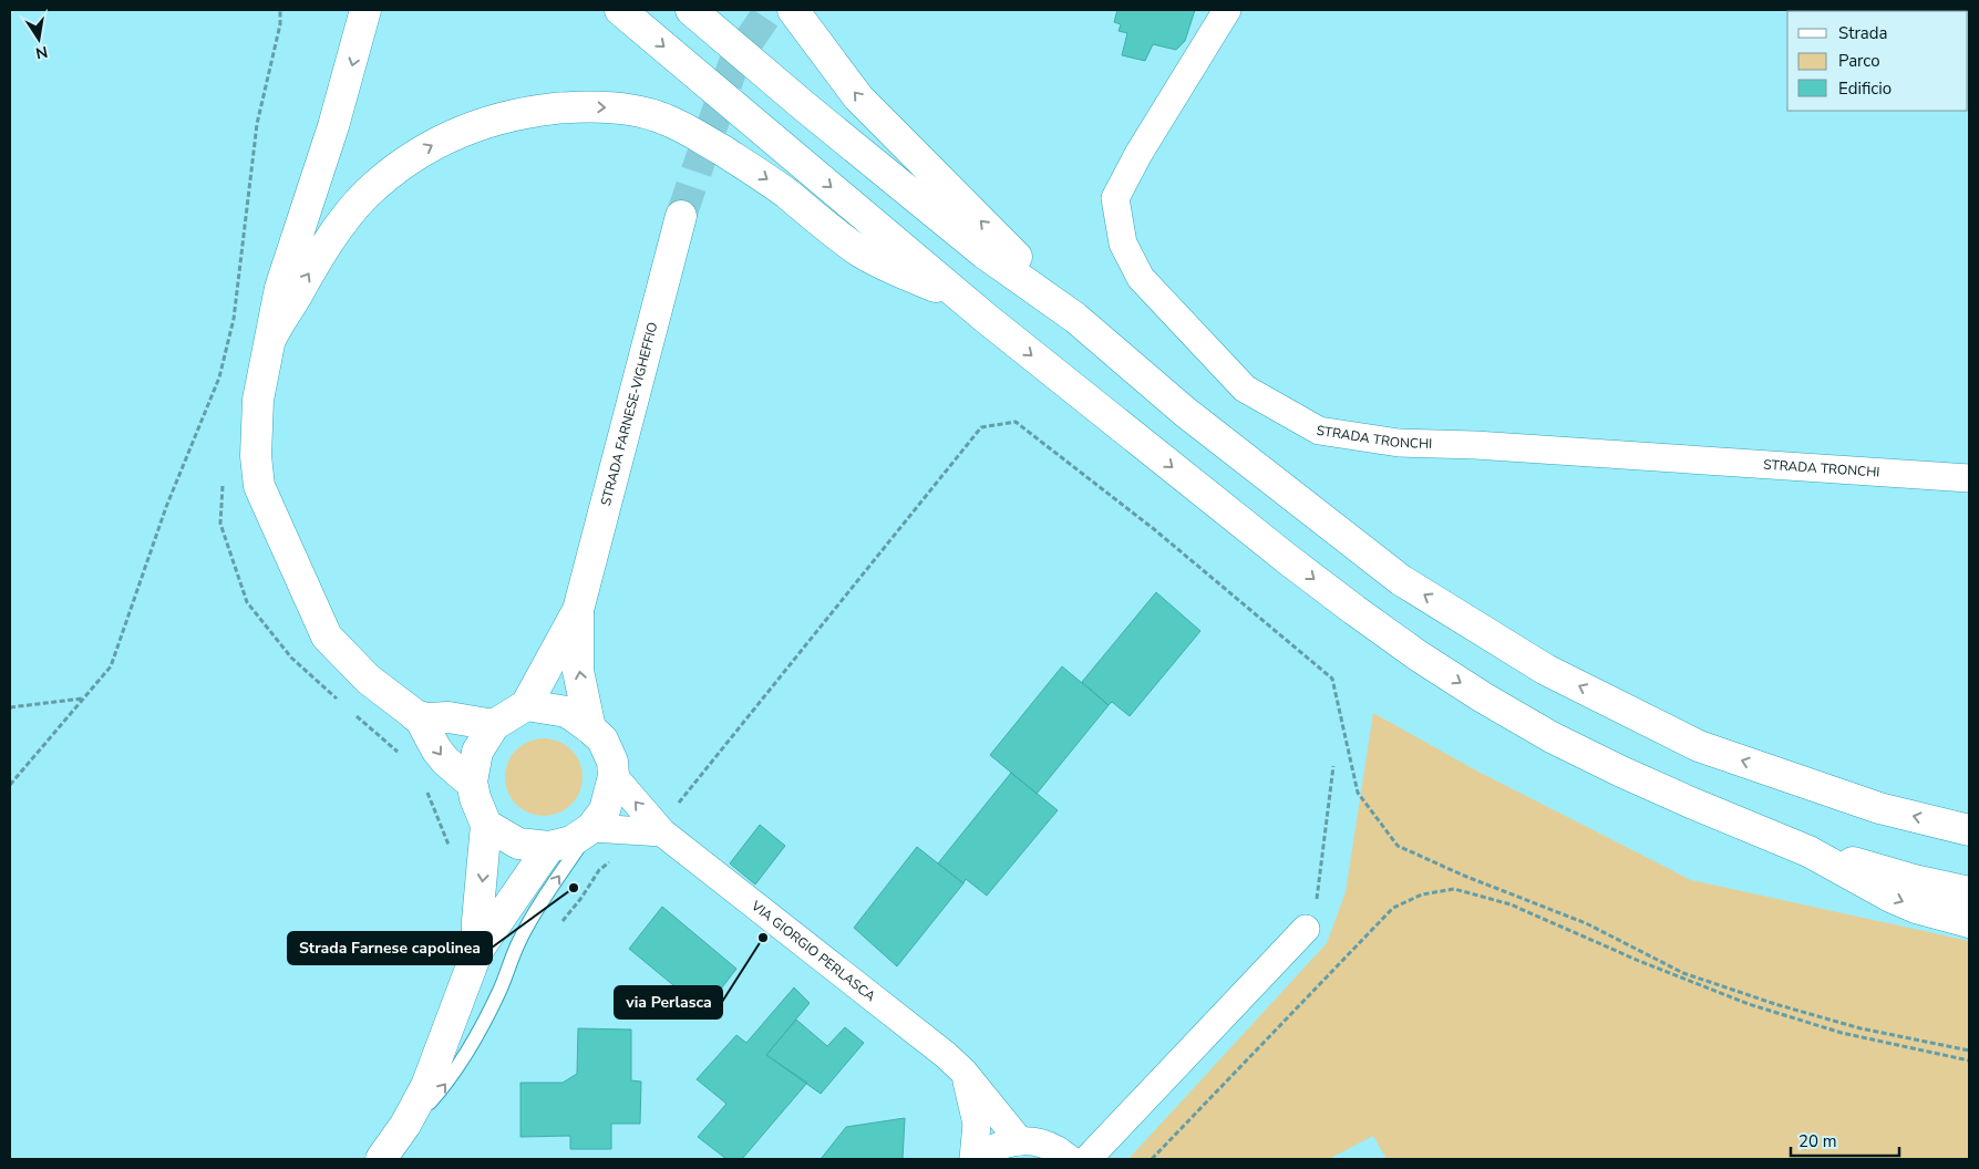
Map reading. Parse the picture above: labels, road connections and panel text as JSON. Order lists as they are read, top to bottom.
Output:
{
  "streets": {
    "main road": ["STRADA FARNESE-VIGHEFFIO"],
    "street": ["STRADA TRONCHI", "VIA GIORGIO PERLASCA"]
  },
  "crossings": [
    ["STRADA FARNESE-VIGHEFFIO", "VIA GIORGIO PERLASCA"]
  ],
  "places": ["Strada Farnese capolinea", "via Perlasca"],
  "legend": ["Strada", "Parco", "Edificio"],
  "scale_bar": "20 m",
  "north": "bottom"
}
